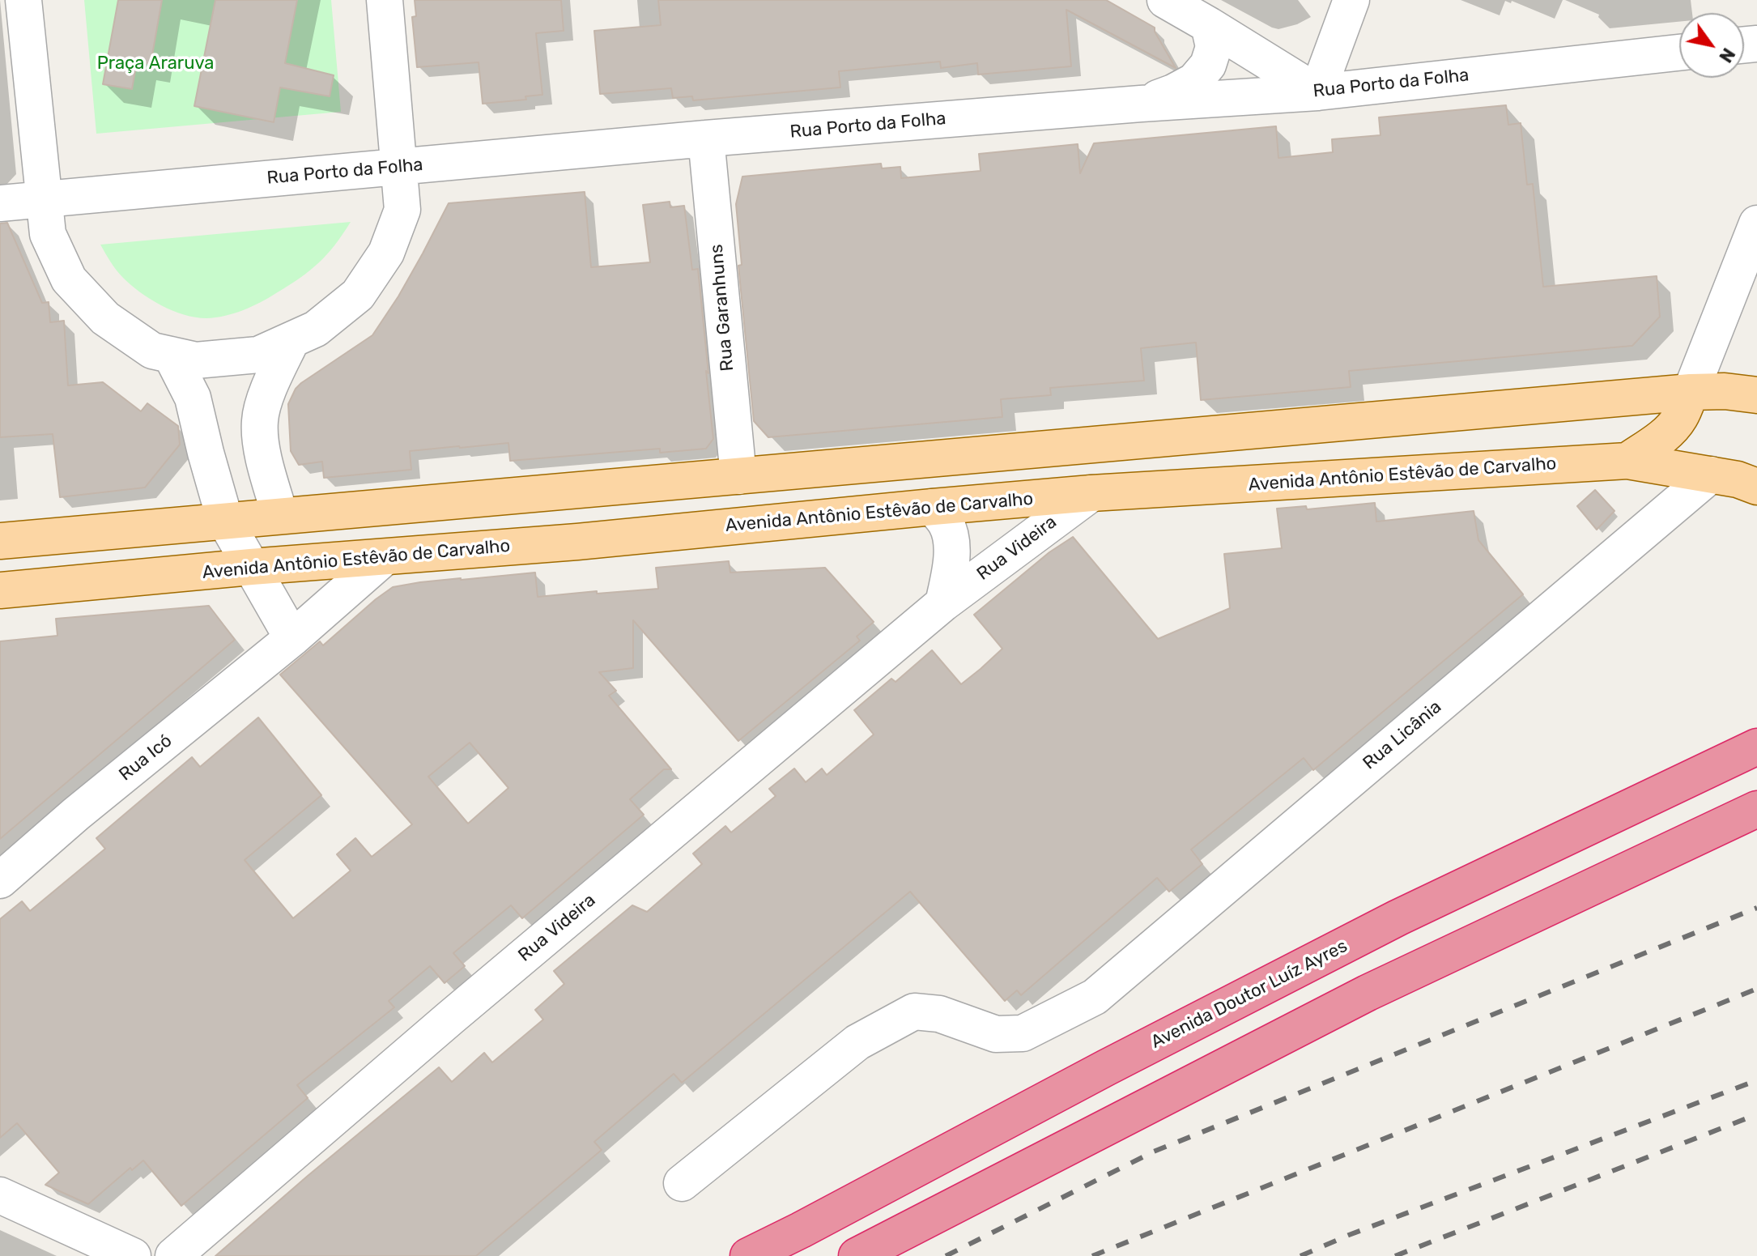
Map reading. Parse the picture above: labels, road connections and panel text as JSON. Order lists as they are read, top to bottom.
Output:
{
  "streets": {
    "highway": ["Avenida Doutor Luíz Ayres"],
    "main road": ["Avenida Antônio Estêvão de Carvalho"],
    "street": [
      "Rua Porto da Folha",
      "Rua Garanhuns",
      "Rua Videira",
      "Rua Licânia",
      "Rua Icó"
    ]
  },
  "crossings": [
    ["Rua Porto da Folha", "Rua Garanhuns"],
    ["Avenida Antônio Estêvão de Carvalho", "Rua Videira"],
    ["Avenida Antônio Estêvão de Carvalho", "Rua Licânia"],
    ["Avenida Antônio Estêvão de Carvalho", "Rua Icó"]
  ],
  "parks": ["Praça Araruva"],
  "north": "bottom right"
}
